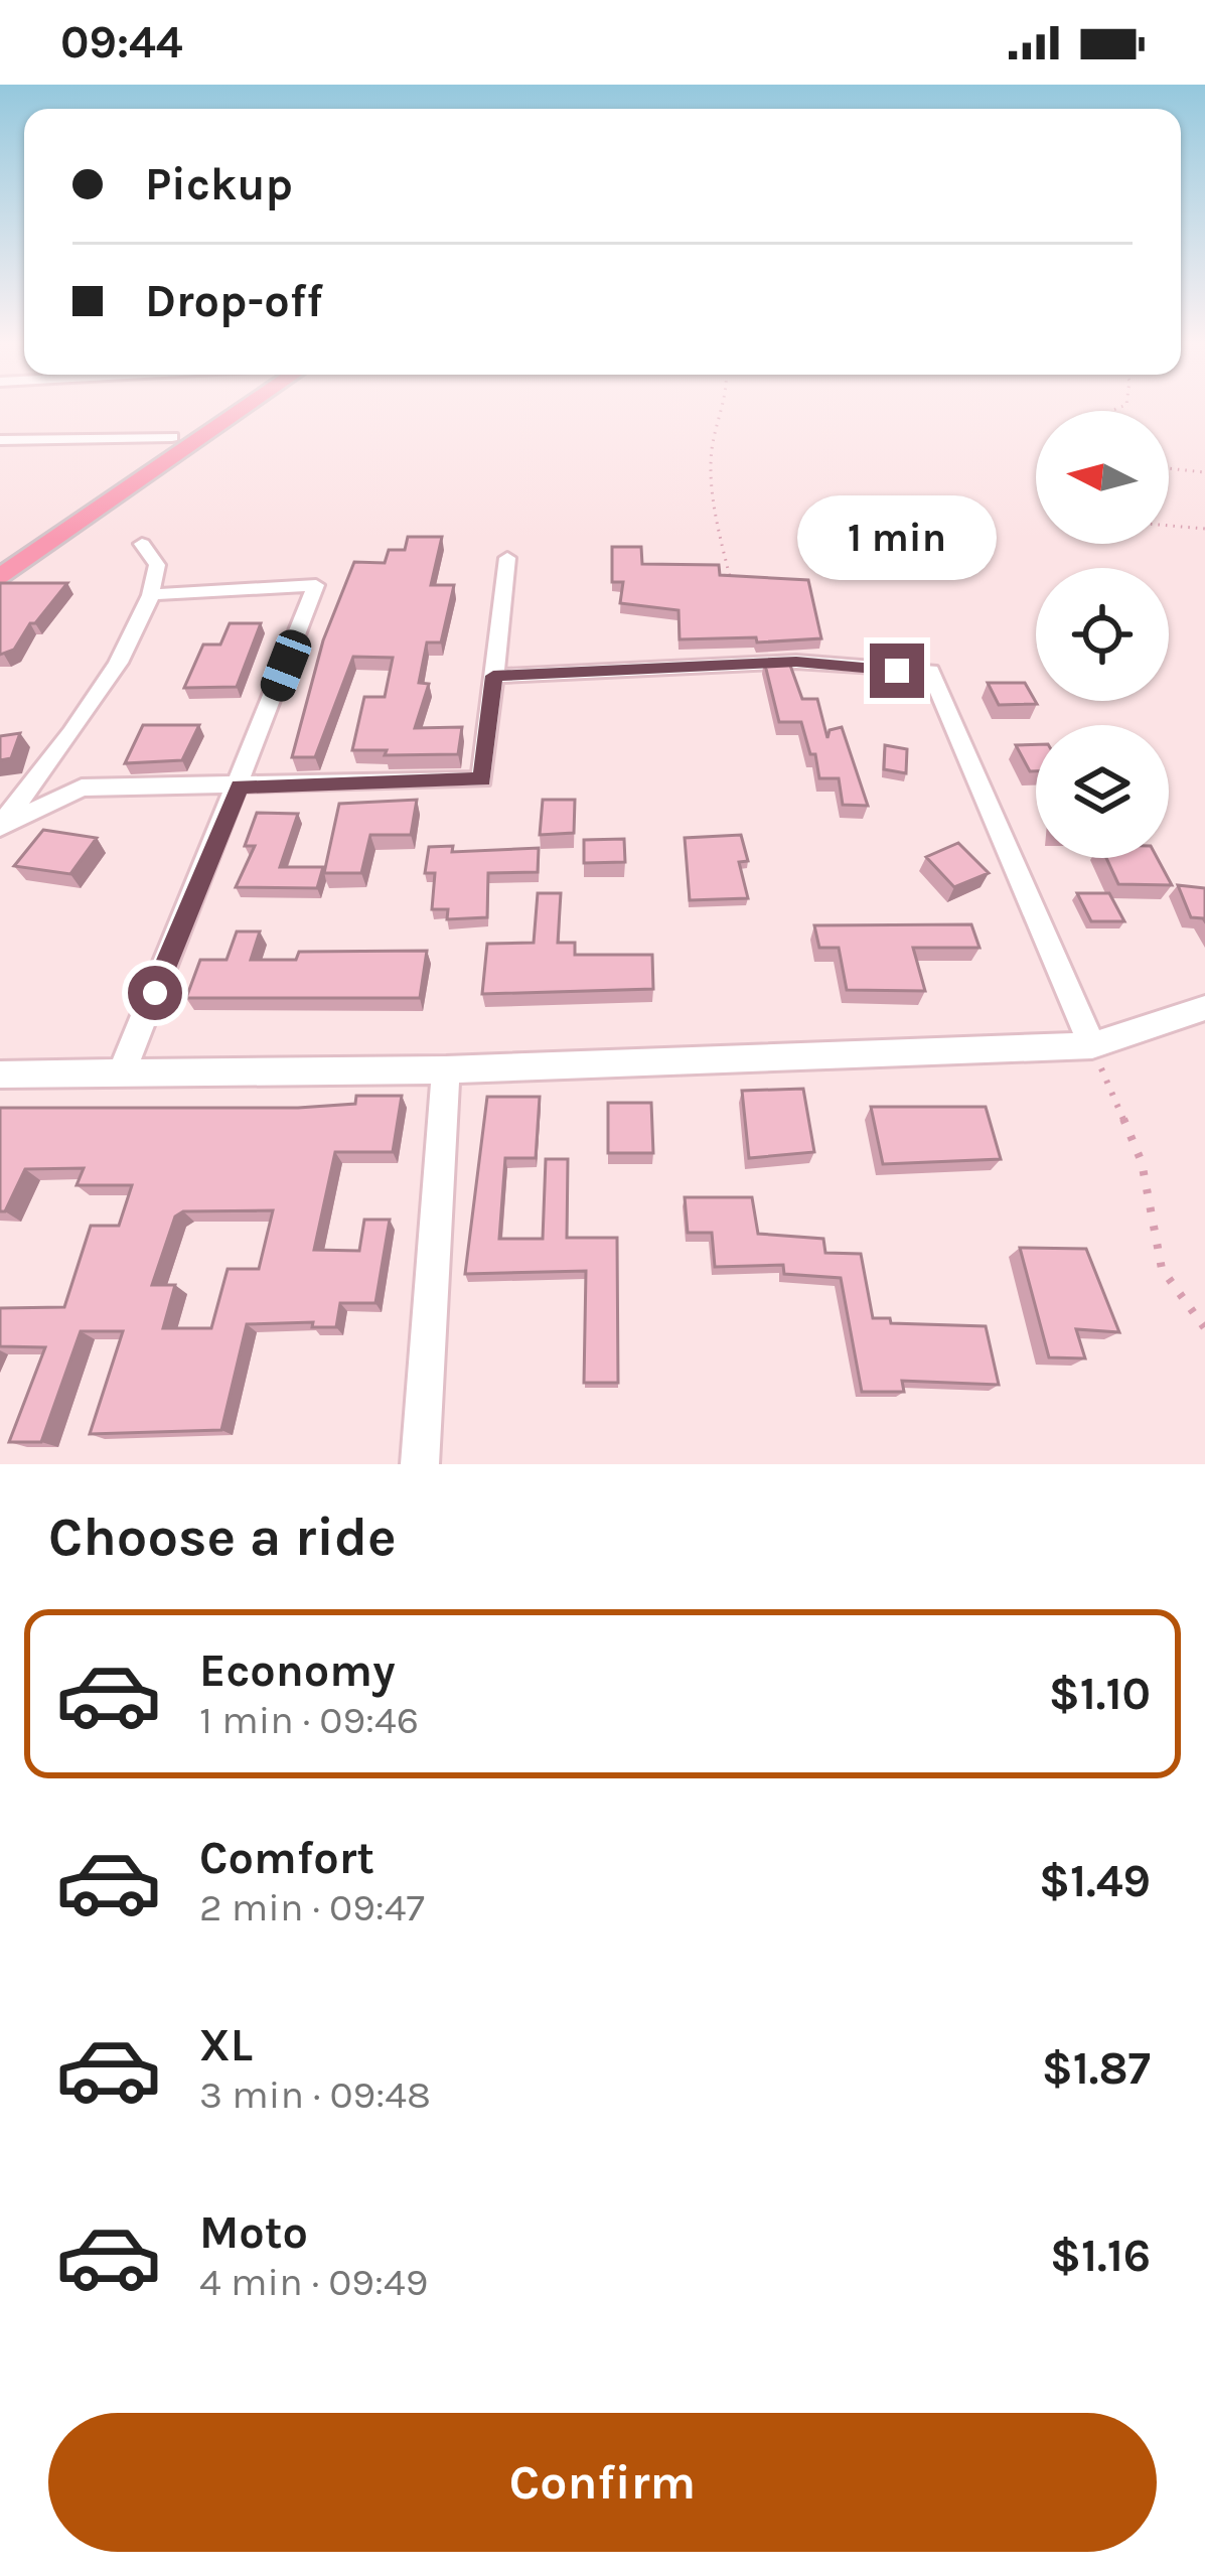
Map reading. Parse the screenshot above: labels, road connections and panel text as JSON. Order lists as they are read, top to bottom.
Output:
{
  "north": "left",
  "page": {
    "status": "09:44",
    "banner": ["Pickup", "Drop-off"],
    "bubble": "1 min",
    "heading": "Choose a ride",
    "list": [
      {
        "name": "Economy",
        "note": "1 min · 09:46",
        "value": "$1.10"
      },
      {
        "name": "Comfort",
        "note": "2 min · 09:47",
        "value": "$1.49"
      },
      {
        "name": "XL",
        "note": "3 min · 09:48",
        "value": "$1.87"
      },
      {
        "name": "Moto",
        "note": "4 min · 09:49",
        "value": "$1.16"
      }
    ],
    "buttons": "Confirm"
  }
}
